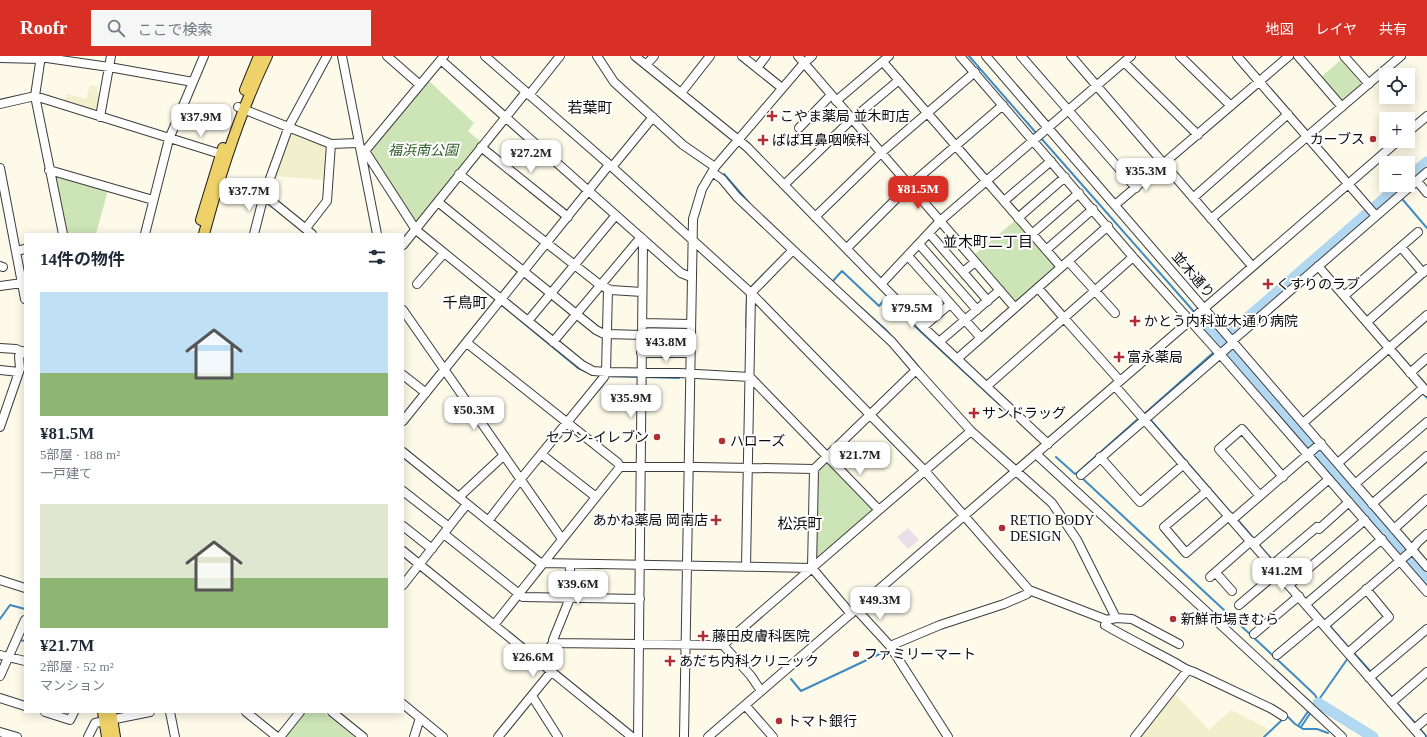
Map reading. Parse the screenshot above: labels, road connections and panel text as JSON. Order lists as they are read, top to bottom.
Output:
{
  "streets": {
    "street": ["並木通り"]
  },
  "districts": [
    "若葉町",
    "並木町二丁目",
    "千鳥町",
    "松浜町"
  ],
  "parks": ["福浜南公園"],
  "places": {
    "health": [
      "こやま薬局 並木町店",
      "ばば耳鼻咽喉科",
      "くすりのラブ",
      "かとう内科並木通り病院",
      "富永薬局",
      "サンドラッグ",
      "あかね薬局 岡南店",
      "藤田皮膚科医院",
      "あだち内科クリニック"
    ],
    "other": [
      "カーブス",
      "セブン-イレブン",
      "ハローズ",
      "RETIO BODY DESIGN",
      "新鮮市場きむら",
      "ファミリーマート",
      "トマト銀行"
    ]
  },
  "page": {
    "header": "Roofr",
    "search": "ここで検索",
    "nav": ["地図", "レイヤ", "共有"],
    "map_buttons": ["+", "−"],
    "price": [
      "¥37.9M",
      "¥27.2M",
      "¥35.3M",
      "¥81.5M",
      "¥37.7M",
      "¥79.5M",
      "¥43.8M",
      "¥35.9M",
      "¥50.3M",
      "¥21.7M",
      "¥41.2M",
      "¥39.6M",
      "¥49.3M",
      "¥26.6M"
    ],
    "heading": "14件の物件",
    "list": [
      {
        "name": "¥81.5M",
        "note": "5部屋 · 188 m² · 一戸建て"
      },
      {
        "name": "¥21.7M",
        "note": "2部屋 · 52 m² · マンション"
      }
    ]
  }
}
